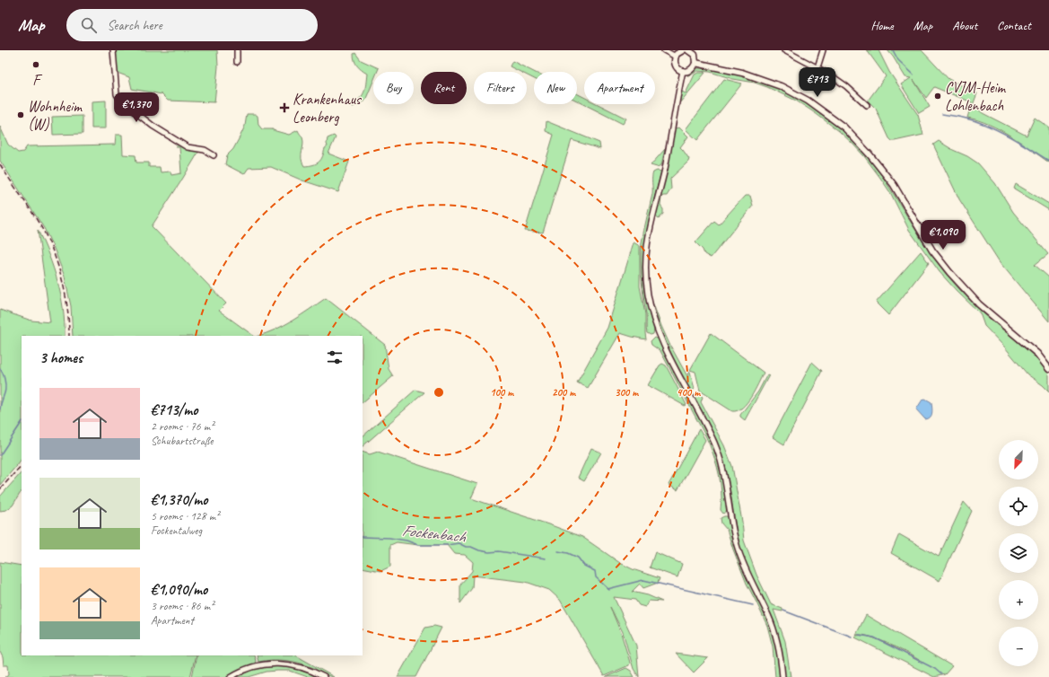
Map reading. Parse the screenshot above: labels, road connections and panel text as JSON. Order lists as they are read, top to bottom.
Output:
{
  "water": ["Fockenbach"],
  "places": {
    "other": ["F", "CVJM-Heim Lohlenbach", "Wohnheim (W)"],
    "health": ["Krankenhaus Leonberg"]
  },
  "north": "bottom left",
  "page": {
    "header": "Map",
    "search": "Search here",
    "nav": [
      "Home",
      "Map",
      "About",
      "Contact"
    ],
    "price": ["€713", "€1,370", "€1,090"],
    "chip": [
      "Buy",
      "Rent",
      "Filters",
      "New",
      "Apartment"
    ],
    "heading": "3 homes",
    "list": [
      {
        "name": "€713/mo",
        "note": "2 rooms · 76 m² · Schubartstraße"
      },
      {
        "name": "€1,370/mo",
        "note": "5 rooms · 128 m² · Fockentalweg"
      },
      {
        "name": "€1,090/mo",
        "note": "3 rooms · 86 m² · Apartment"
      }
    ],
    "map_buttons": ["+", "−"]
  },
  "rings": [
    "100 m",
    "200 m",
    "300 m",
    "400 m"
  ]
}
